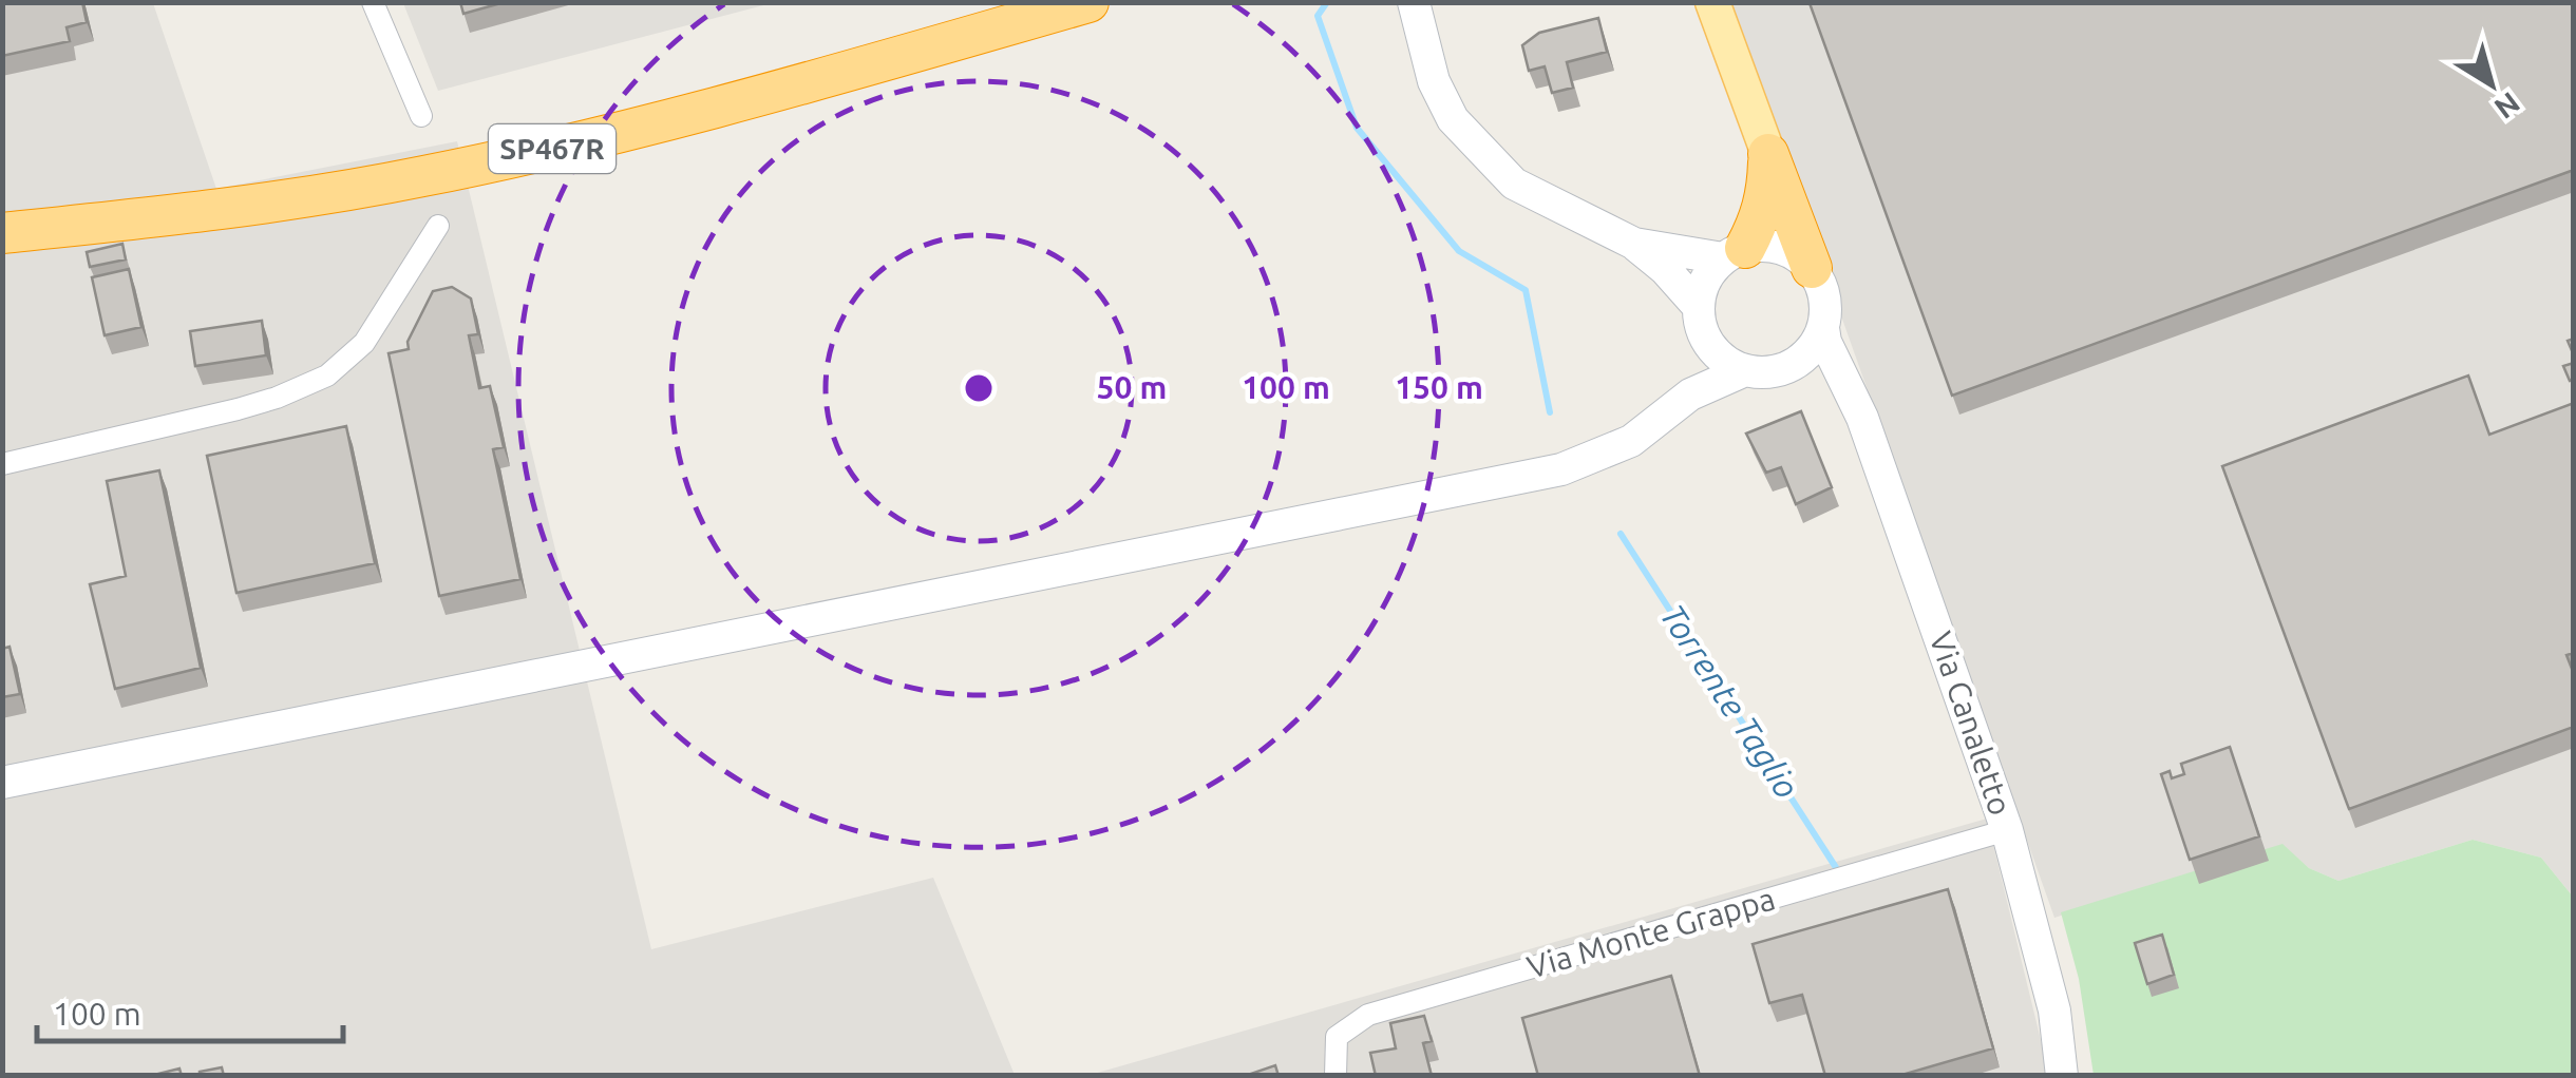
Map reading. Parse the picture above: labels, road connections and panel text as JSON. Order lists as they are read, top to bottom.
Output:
{
  "streets": {
    "highway": ["SP467R"],
    "main road": ["Via Canaletto"],
    "street": ["Via Monte Grappa"]
  },
  "crossings": [
    ["Via Canaletto", "Via Monte Grappa"]
  ],
  "water": ["Torrente Taglio"],
  "scale_bar": "100 m",
  "north": "bottom right",
  "rings": ["50 m", "100 m", "150 m"]
}
